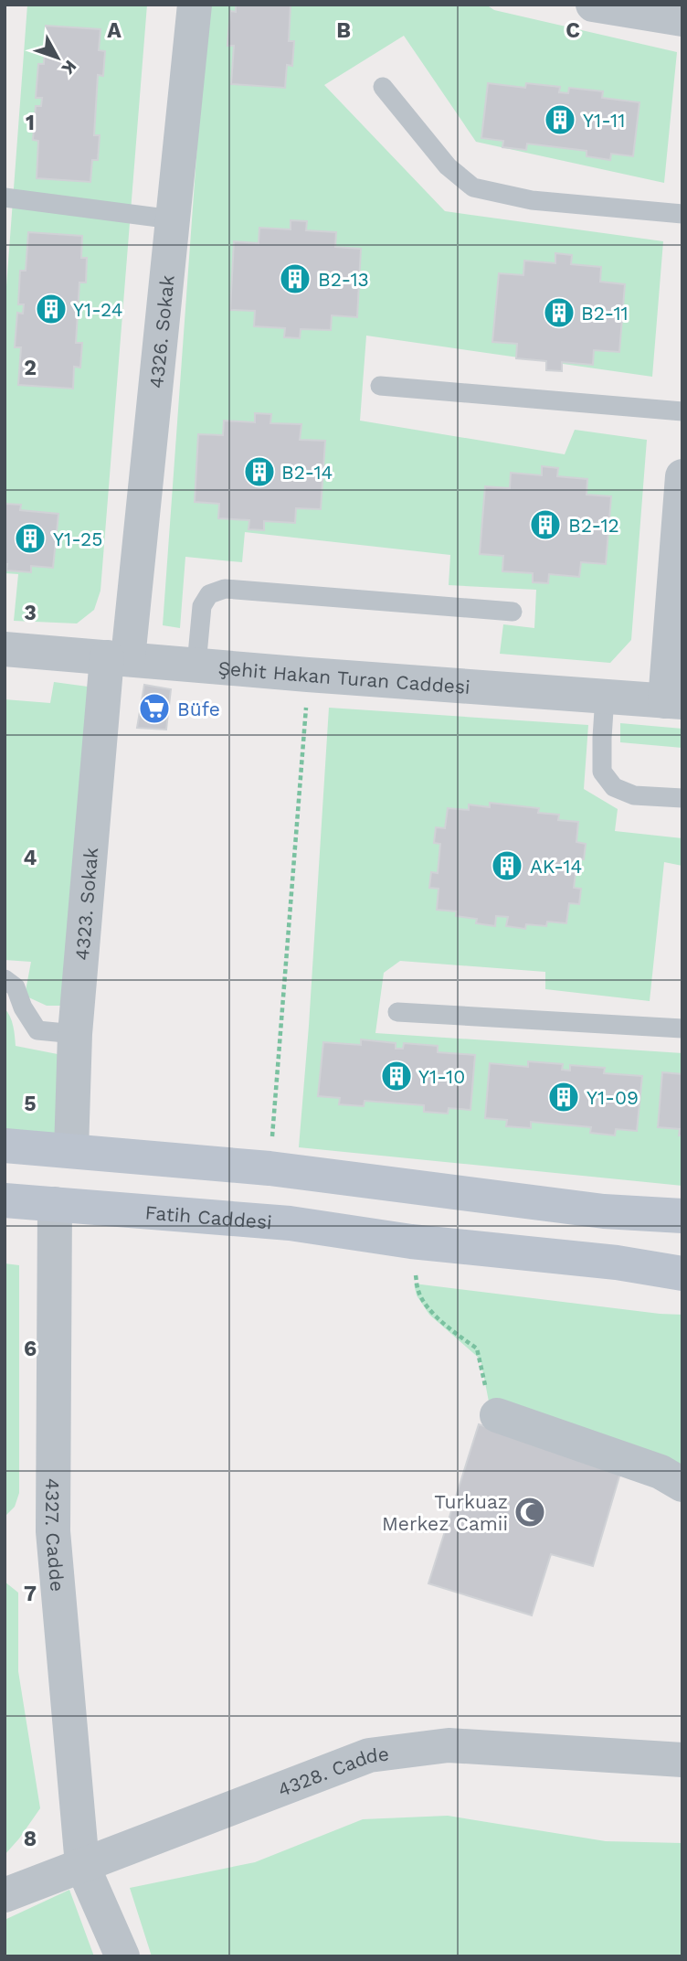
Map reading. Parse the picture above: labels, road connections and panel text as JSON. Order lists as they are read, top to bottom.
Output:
{
  "streets": {
    "street": [
      "4326. Sokak",
      "Şehit Hakan Turan Caddesi",
      "4323. Sokak",
      "Fatih Caddesi",
      "4327. Cadde",
      "4328. Cadde"
    ]
  },
  "crossings": [
    ["4326. Sokak", "Şehit Hakan Turan Caddesi"],
    ["4326. Sokak", "4323. Sokak"],
    ["Şehit Hakan Turan Caddesi", "4323. Sokak"],
    ["Fatih Caddesi", "4327. Cadde"],
    ["4327. Cadde", "4328. Cadde"]
  ],
  "places": {
    "building": [
      "Y1-11",
      "B2-13",
      "Y1-24",
      "B2-11",
      "B2-14",
      "B2-12",
      "Y1-25",
      "AK-14",
      "Y1-10",
      "Y1-09"
    ],
    "supermarket": ["Büfe"],
    "mosque": ["Turkuaz Merkez Camii"]
  },
  "north": "bottom right",
  "grid": {
    "columns": ["A", "B", "C"],
    "rows": [
      "1",
      "2",
      "3",
      "4",
      "5",
      "6",
      "7",
      "8"
    ]
  }
}
